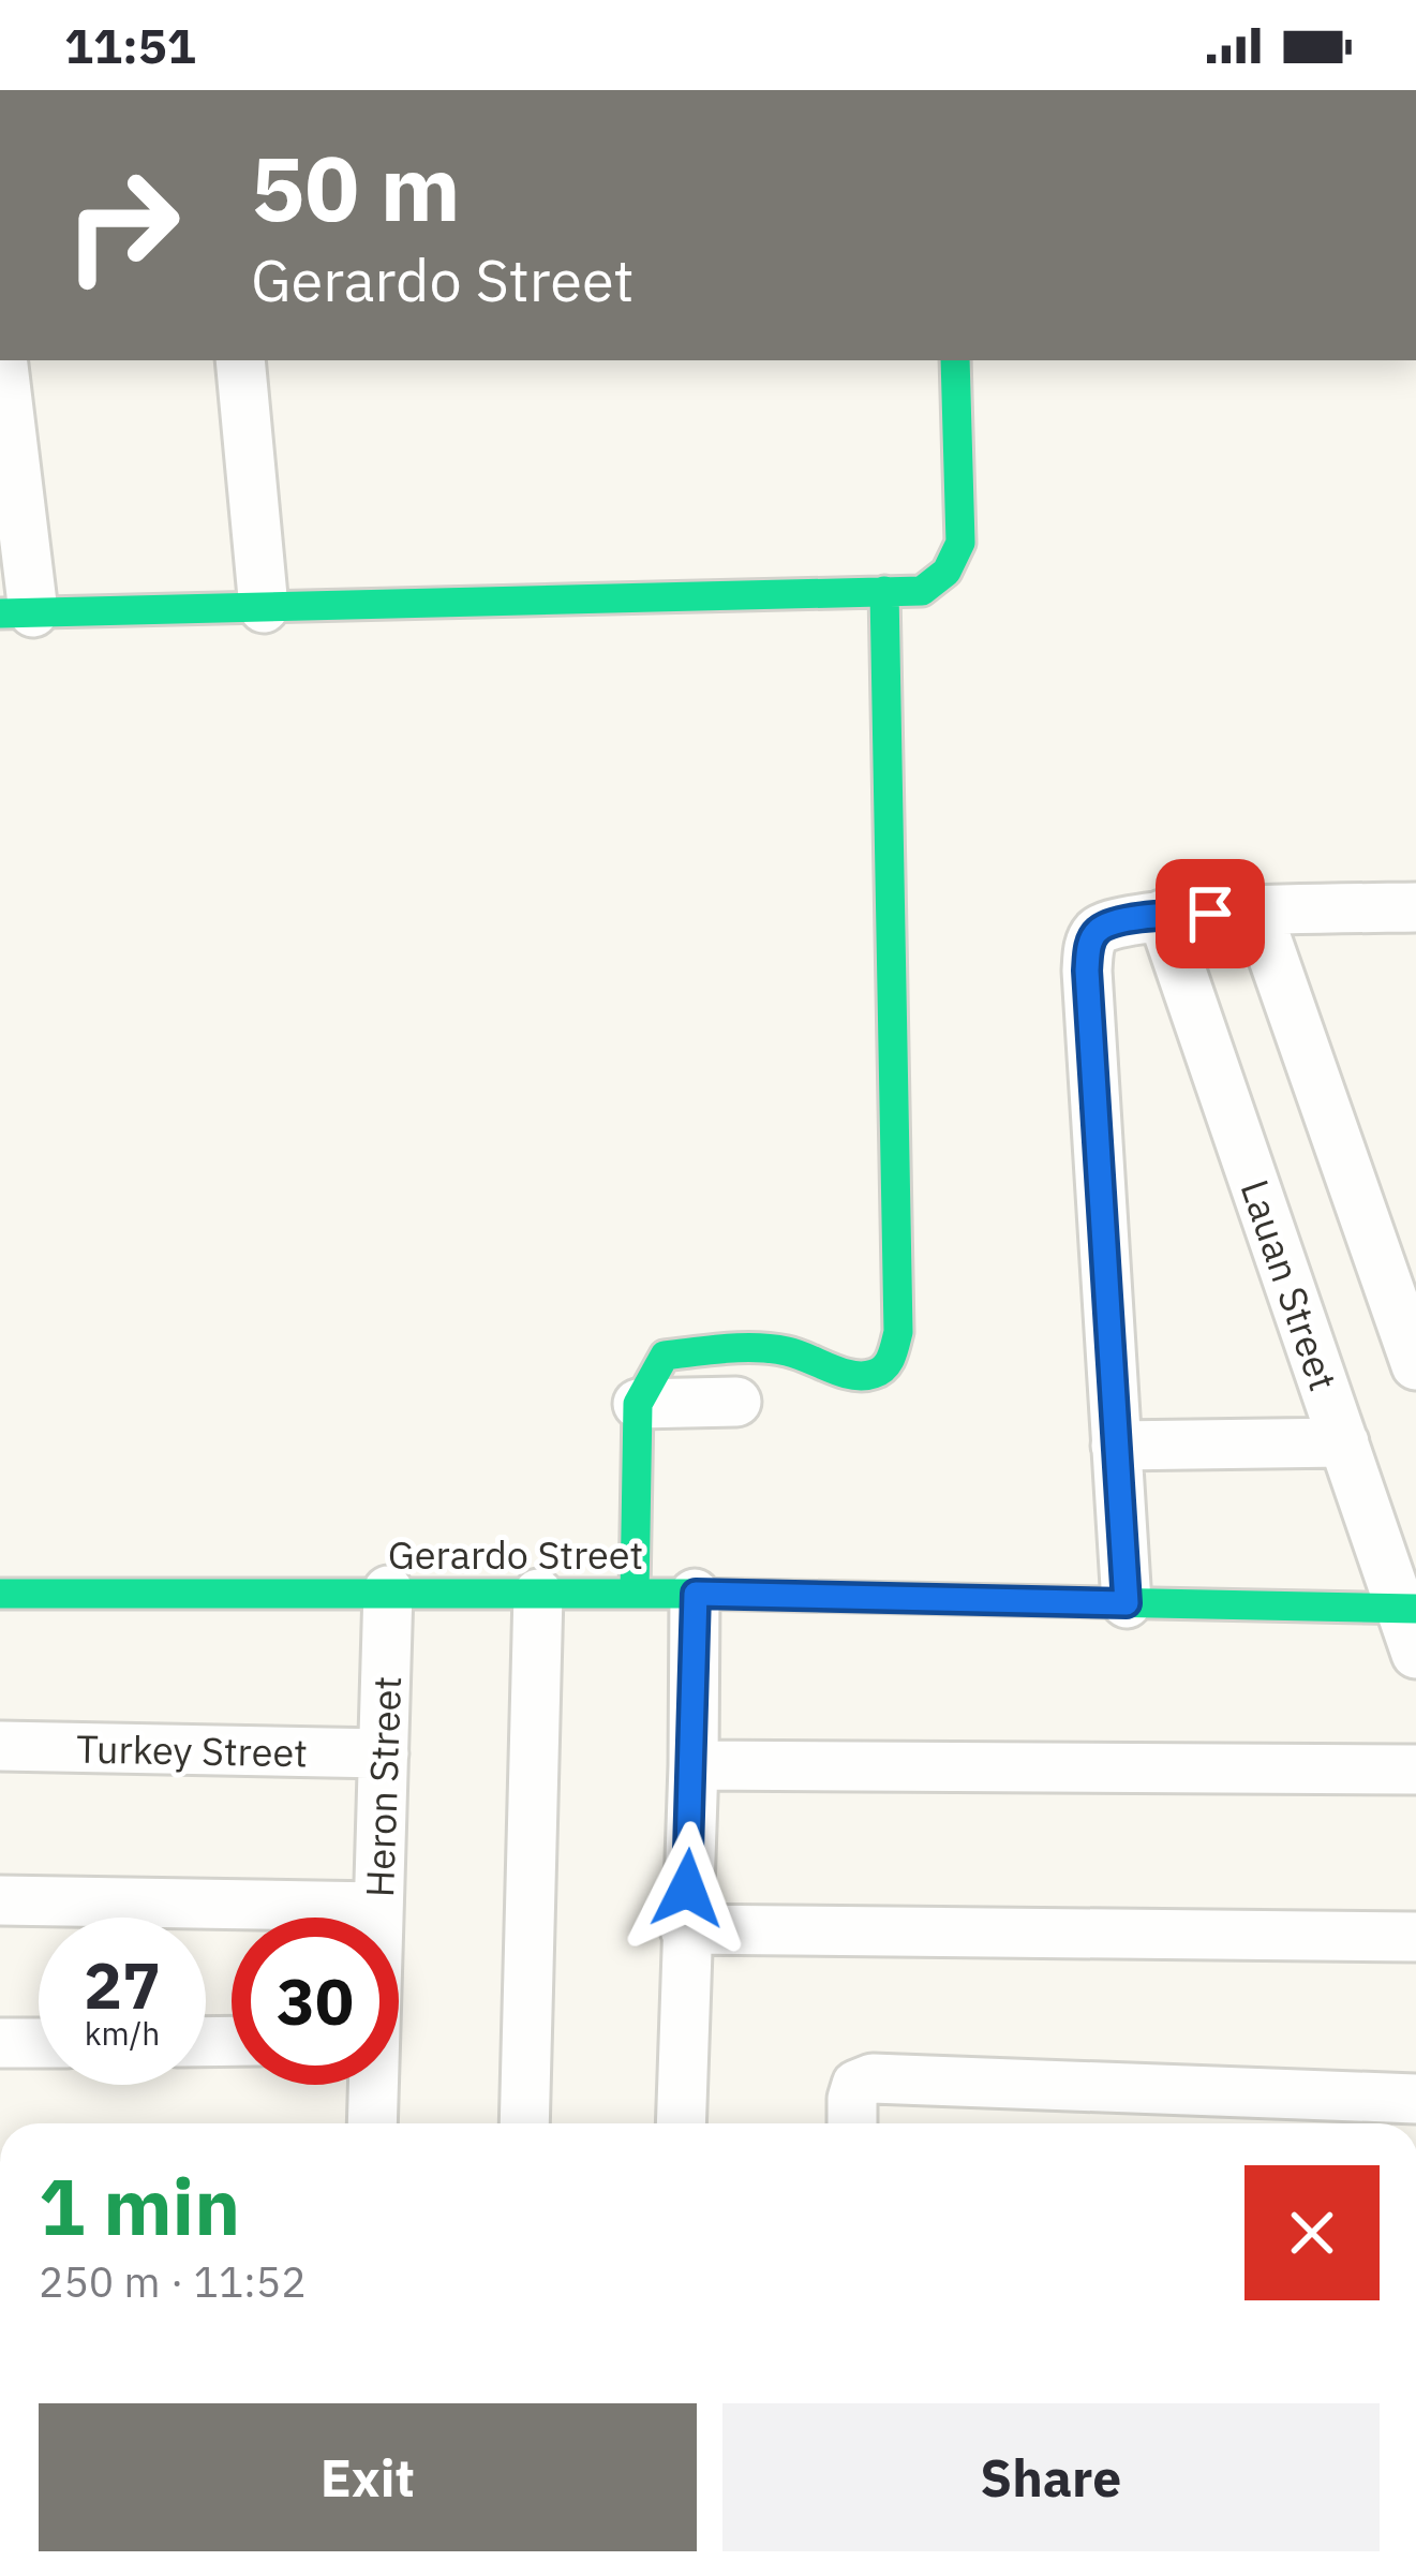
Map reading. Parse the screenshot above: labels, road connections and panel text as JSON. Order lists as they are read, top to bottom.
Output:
{
  "streets": {
    "street": [
      "Lauan Street",
      "Gerardo Street",
      "Turkey Street",
      "Heron Street"
    ]
  },
  "crossings": [
    ["Lauan Street", "Gerardo Street"],
    ["Gerardo Street", "Heron Street"],
    ["Turkey Street", "Heron Street"]
  ],
  "page": {
    "status": "11:51",
    "turn": ["50 m", "Gerardo Street"],
    "speed": "27 km/h",
    "limit": "30",
    "heading": ["1 min", "250 m · 11:52"],
    "buttons": ["Exit", "Share"]
  }
}
